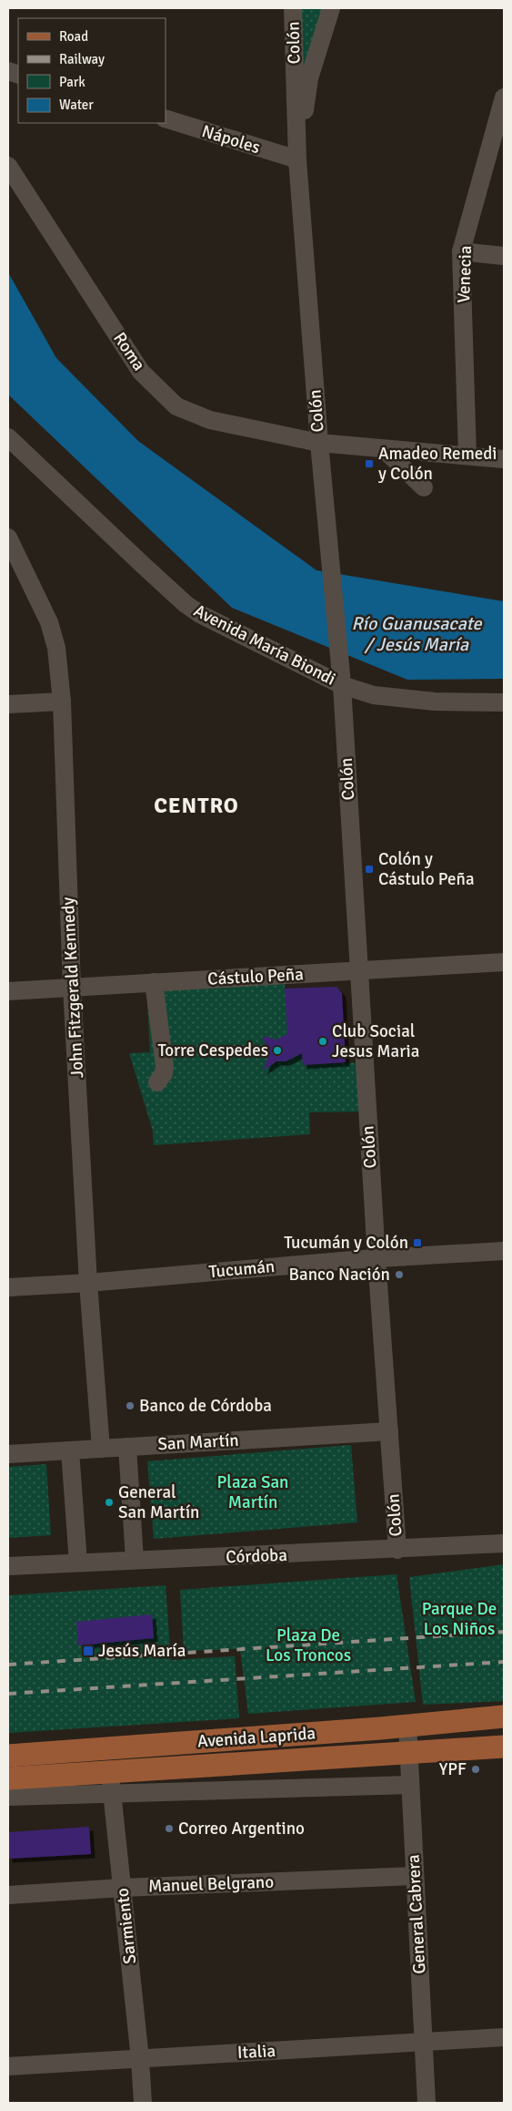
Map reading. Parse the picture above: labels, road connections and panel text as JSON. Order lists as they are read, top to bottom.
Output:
{
  "streets": {
    "main road": ["Avenida Laprida"],
    "street": [
      "Colón",
      "Nápoles",
      "Venecia",
      "Roma",
      "Avenida María Biondi",
      "Cástulo Peña",
      "John Fitzgerald Kennedy",
      "Tucumán",
      "San Martín",
      "Córdoba",
      "Manuel Belgrano",
      "General Cabrera",
      "Sarmiento",
      "Italia"
    ]
  },
  "crossings": [
    ["Colón", "Nápoles"],
    ["Colón", "Roma"],
    ["Colón", "Avenida María Biondi"],
    ["Colón", "Cástulo Peña"],
    ["Colón", "Tucumán"],
    ["Colón", "San Martín"],
    ["Colón", "Córdoba"],
    ["Venecia", "Roma"],
    ["Cástulo Peña", "John Fitzgerald Kennedy"],
    ["John Fitzgerald Kennedy", "Tucumán"],
    ["John Fitzgerald Kennedy", "San Martín"],
    ["Avenida Laprida", "General Cabrera"],
    ["Avenida Laprida", "Sarmiento"],
    ["Manuel Belgrano", "General Cabrera"],
    ["Manuel Belgrano", "Sarmiento"],
    ["General Cabrera", "Italia"],
    ["Sarmiento", "Italia"]
  ],
  "districts": ["CENTRO"],
  "water": ["Río Guanusacate / Jesús María"],
  "parks": ["Plaza San Martín", "Parque De Los Niños", "Plaza De Los Troncos"],
  "places": {
    "transit": [
      "Amadeo Remedi y Colón",
      "Colón y Cástulo Peña",
      "Tucumán y Colón",
      "Jesús María"
    ],
    "other": [
      "Club Social Jesus Maria",
      "Torre Cespedes",
      "Banco Nación",
      "Banco de Córdoba",
      "General San Martín",
      "YPF",
      "Correo Argentino"
    ]
  },
  "legend": [
    "Road",
    "Railway",
    "Park",
    "Water"
  ]
}
